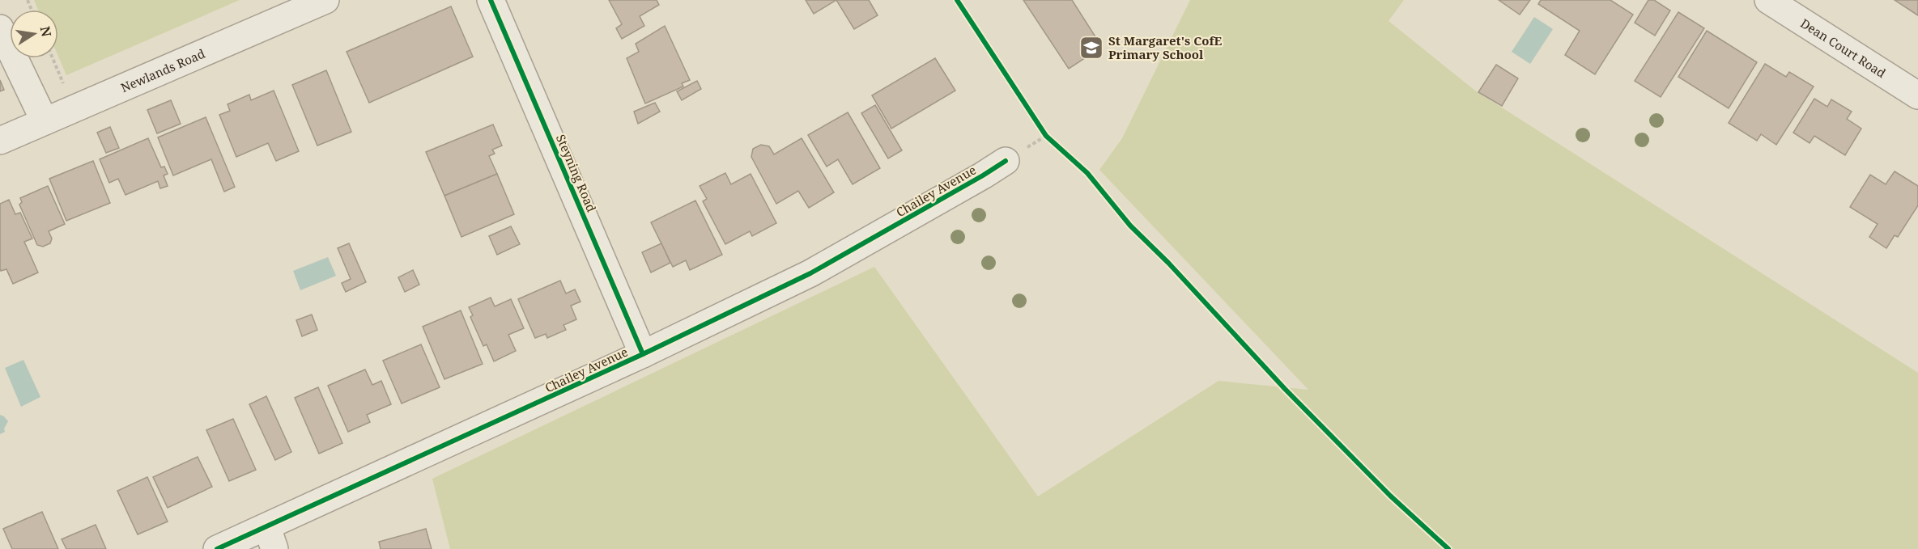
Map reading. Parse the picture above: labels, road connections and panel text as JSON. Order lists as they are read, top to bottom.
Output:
{
  "streets": {
    "street": [
      "Dean Court Road",
      "Newlands Road",
      "Steyning Road",
      "Chailey Avenue"
    ]
  },
  "crossings": [
    ["Steyning Road", "Chailey Avenue"]
  ],
  "places": {
    "school or university": ["St Margaret's CofE Primary School"]
  },
  "north": "right"
}
